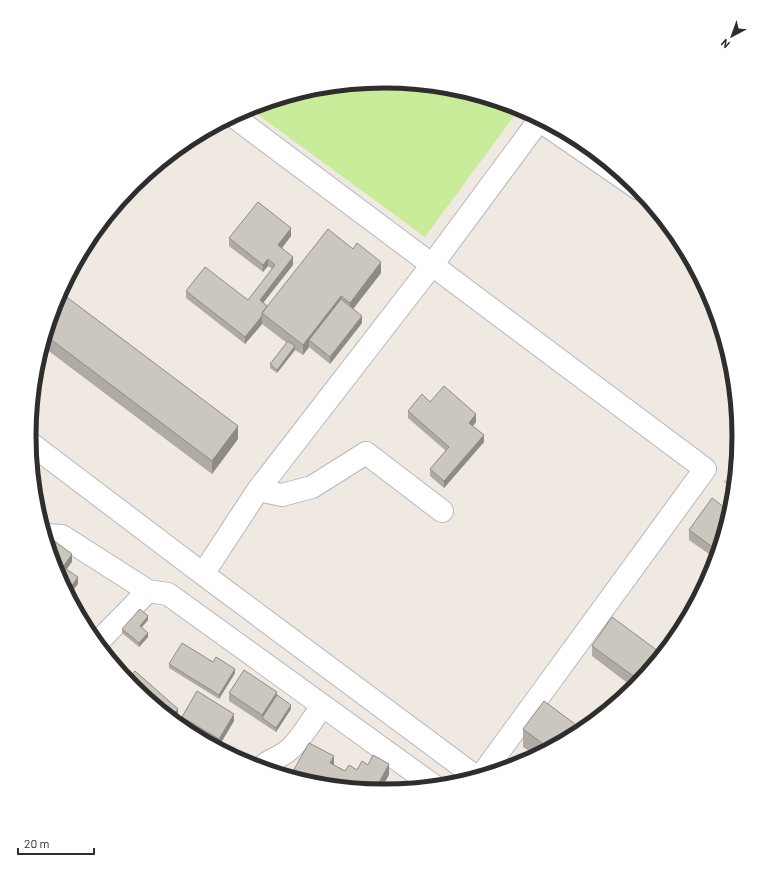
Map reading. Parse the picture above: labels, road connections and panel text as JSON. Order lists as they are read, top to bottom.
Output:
{
  "scale_bar": "20 m",
  "north": "bottom left"
}
